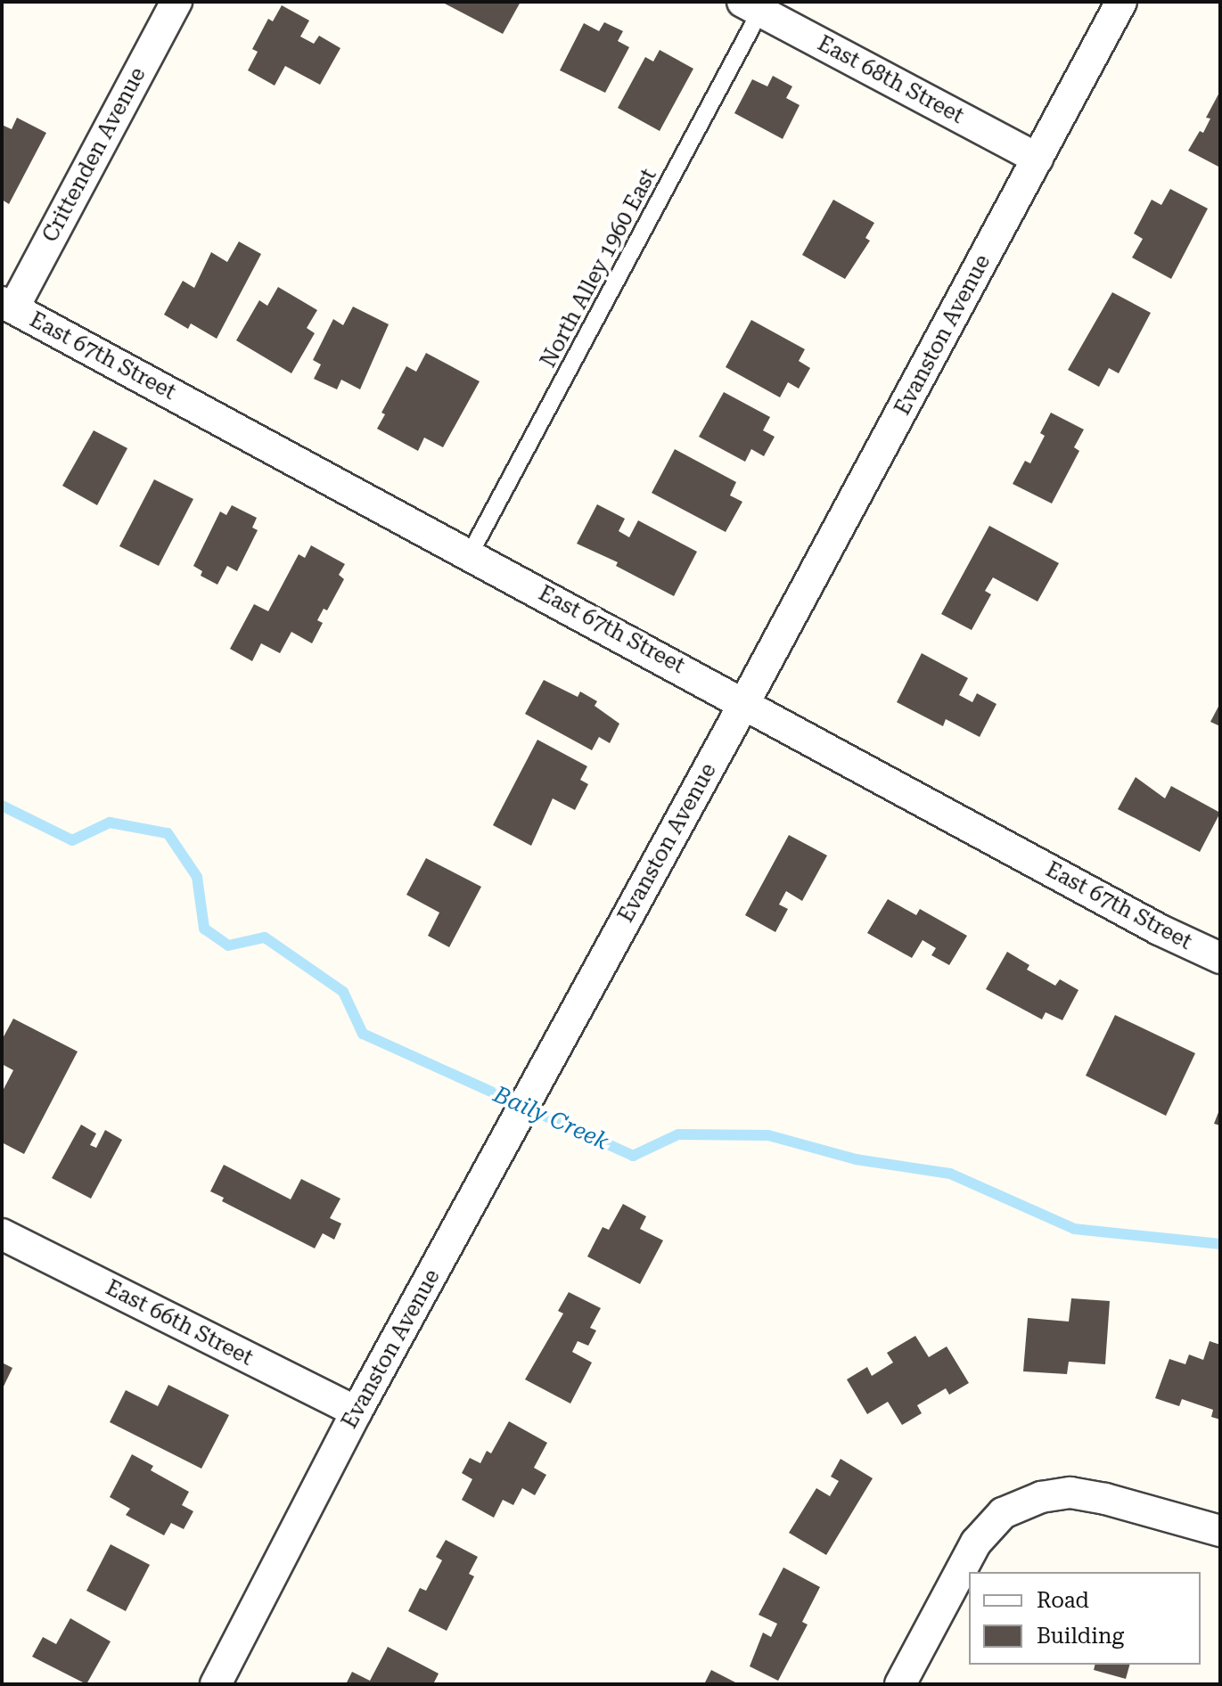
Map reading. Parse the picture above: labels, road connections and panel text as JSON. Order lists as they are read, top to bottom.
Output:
{
  "streets": {
    "street": [
      "East 68th Street",
      "Crittenden Avenue",
      "Evanston Avenue",
      "East 67th Street",
      "East 66th Street"
    ],
    "lane": ["North Alley 1960 East"]
  },
  "crossings": [
    ["East 68th Street", "North Alley 1960 East"],
    ["East 68th Street", "Evanston Avenue"],
    ["Crittenden Avenue", "East 67th Street"],
    ["North Alley 1960 East", "East 67th Street"],
    ["Evanston Avenue", "East 67th Street"],
    ["Evanston Avenue", "East 66th Street"]
  ],
  "water": ["Baily Creek"],
  "legend": ["Road", "Building"]
}
